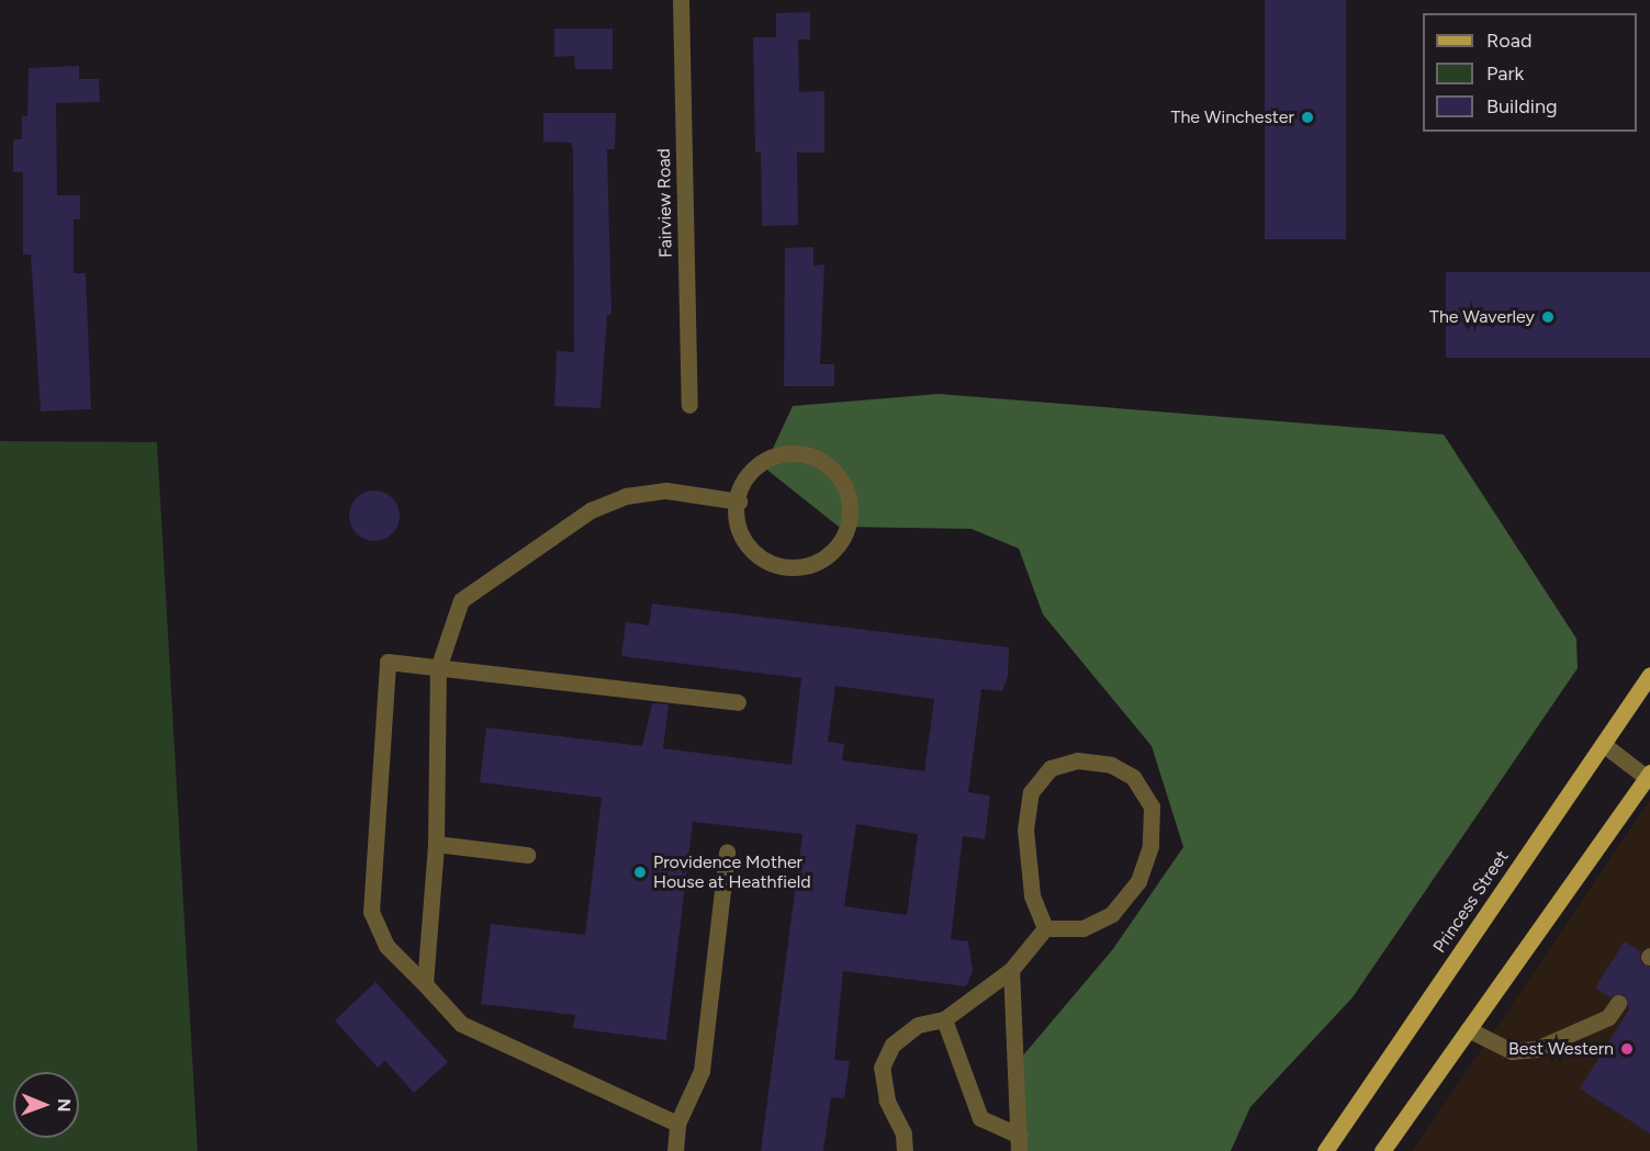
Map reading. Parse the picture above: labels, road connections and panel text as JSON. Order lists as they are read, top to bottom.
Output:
{
  "streets": {
    "main road": ["Princess Street"],
    "street": ["Fairview Road"]
  },
  "places": [
    "The Winchester",
    "The Waverley",
    "Providence Mother House at Heathfield",
    "Best Western"
  ],
  "legend": ["Road", "Park", "Building"],
  "north": "right"
}
